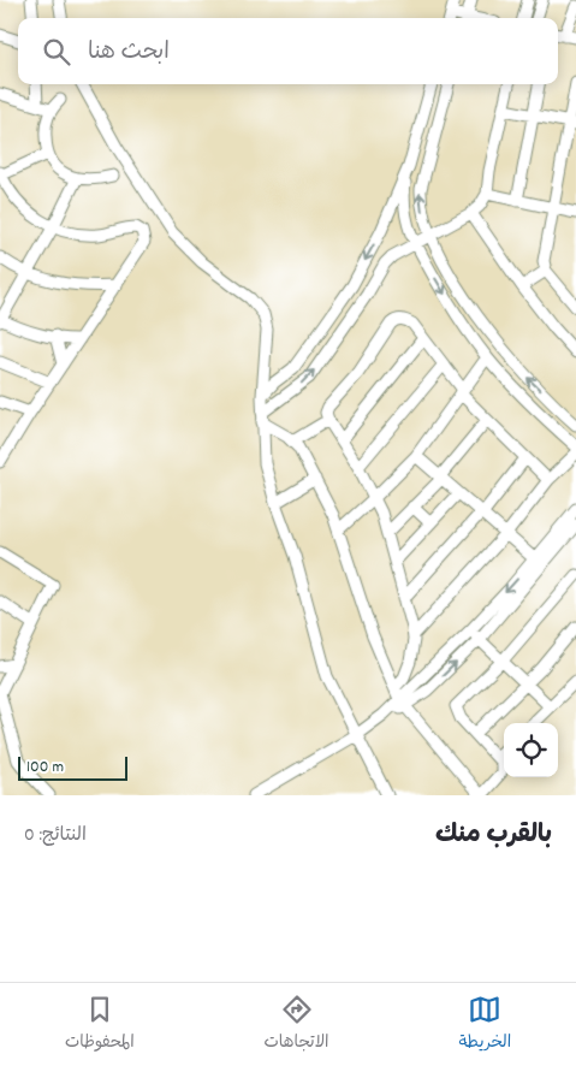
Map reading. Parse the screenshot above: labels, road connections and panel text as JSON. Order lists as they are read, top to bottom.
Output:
{
  "scale_bar": "100 m",
  "page": {
    "search": "ابحث هنا",
    "scale": "100 m",
    "heading": ["بالقرب منك", "النتائج: 0"],
    "nav": ["الخريطة", "الاتجاهات", "المحفوظات"]
  }
}
